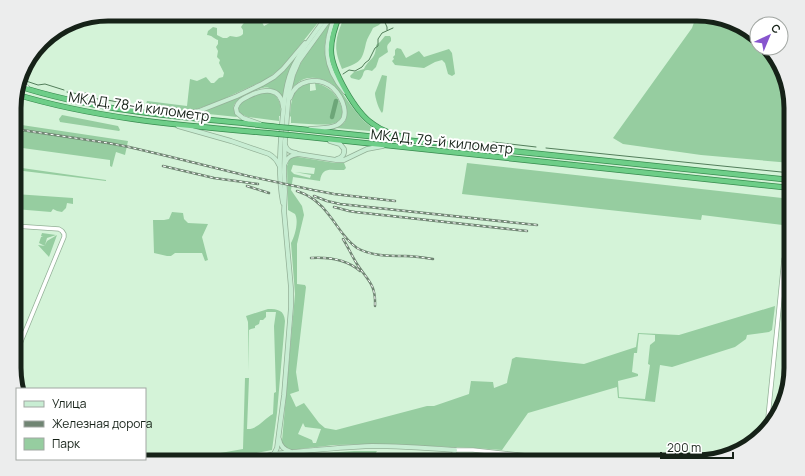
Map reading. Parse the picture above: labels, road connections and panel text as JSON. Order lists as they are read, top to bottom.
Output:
{
  "streets": {
    "highway": ["МКАД, 78-й километр", "МКАД, 79-й километр"]
  },
  "crossings": [
    ["МКАД, 78-й километр", "МКАД, 79-й километр"]
  ],
  "legend": ["Улица", "Железная дорога", "Парк"],
  "scale_bar": "200 m",
  "north": "top right"
}
